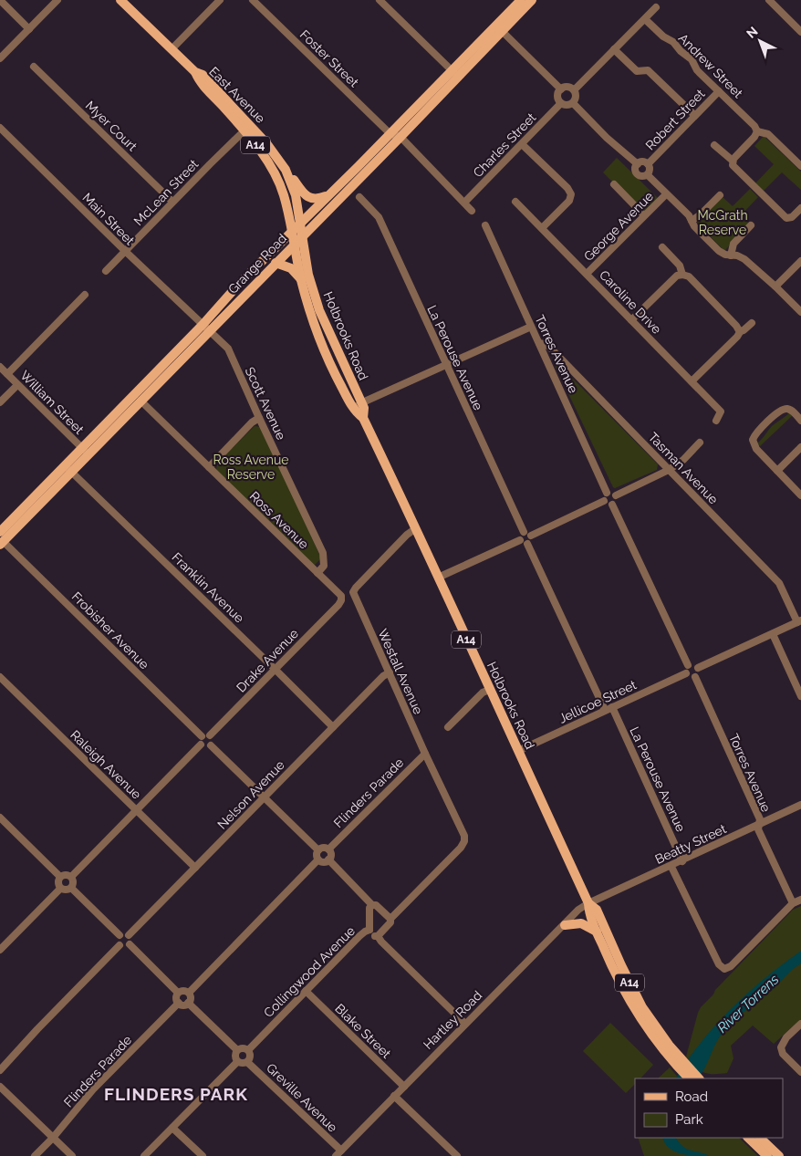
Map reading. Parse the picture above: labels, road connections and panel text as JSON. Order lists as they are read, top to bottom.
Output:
{
  "streets": {
    "main road": [
      "East Avenue",
      "A14",
      "Grange Road",
      "Holbrooks Road"
    ],
    "street": [
      "Foster Street",
      "Andrew Street",
      "Robert Street",
      "Myer Court",
      "Charles Street",
      "McLean Street",
      "Main Street",
      "George Avenue",
      "Caroline Drive",
      "Torres Avenue",
      "La Perouse Avenue",
      "William Street",
      "Scott Avenue",
      "Tasman Avenue",
      "Ross Avenue",
      "Franklin Avenue",
      "Frobisher Avenue",
      "Drake Avenue",
      "Westall Avenue",
      "Jellicoe Street",
      "Raleigh Avenue",
      "Flinders Parade",
      "Nelson Avenue",
      "Beatty Street",
      "Collingwood Avenue",
      "Hartley Road",
      "Blake Street",
      "Greville Avenue"
    ]
  },
  "crossings": [
    ["Foster Street", "Grange Road"],
    ["Andrew Street", "Robert Street"],
    ["East Avenue", "McLean Street"],
    ["East Avenue", "Grange Road"],
    ["East Avenue", "Holbrooks Road"],
    ["Myer Court", "McLean Street"],
    ["McLean Street", "Main Street"],
    ["Main Street", "Grange Road"],
    ["Main Street", "Scott Avenue"],
    ["George Avenue", "Caroline Drive"],
    ["Grange Road", "Holbrooks Road"],
    ["Grange Road", "William Street"],
    ["Grange Road", "Scott Avenue"],
    ["Grange Road", "Ross Avenue"],
    ["Grange Road", "Franklin Avenue"],
    ["Grange Road", "Frobisher Avenue"],
    ["Holbrooks Road", "Westall Avenue"],
    ["Holbrooks Road", "Jellicoe Street"],
    ["Holbrooks Road", "Beatty Street"],
    ["Holbrooks Road", "Hartley Road"],
    ["Torres Avenue", "Tasman Avenue"],
    ["Torres Avenue", "Jellicoe Street"],
    ["Torres Avenue", "Beatty Street"],
    ["La Perouse Avenue", "Jellicoe Street"],
    ["La Perouse Avenue", "Beatty Street"],
    ["Scott Avenue", "Ross Avenue"],
    ["Ross Avenue", "Drake Avenue"],
    ["Franklin Avenue", "Drake Avenue"],
    ["Franklin Avenue", "Nelson Avenue"],
    ["Frobisher Avenue", "Drake Avenue"],
    ["Westall Avenue", "Flinders Parade"],
    ["Westall Avenue", "Nelson Avenue"],
    ["Raleigh Avenue", "Nelson Avenue"],
    ["Beatty Street", "Hartley Road"],
    ["Collingwood Avenue", "Blake Street"],
    ["Collingwood Avenue", "Greville Avenue"],
    ["Hartley Road", "Blake Street"],
    ["Hartley Road", "Greville Avenue"]
  ],
  "districts": ["FLINDERS PARK"],
  "water": ["River Torrens"],
  "parks": ["McGrath Reserve", "Ross Avenue Reserve"],
  "legend": ["Road", "Park"],
  "north": "top left"
}
